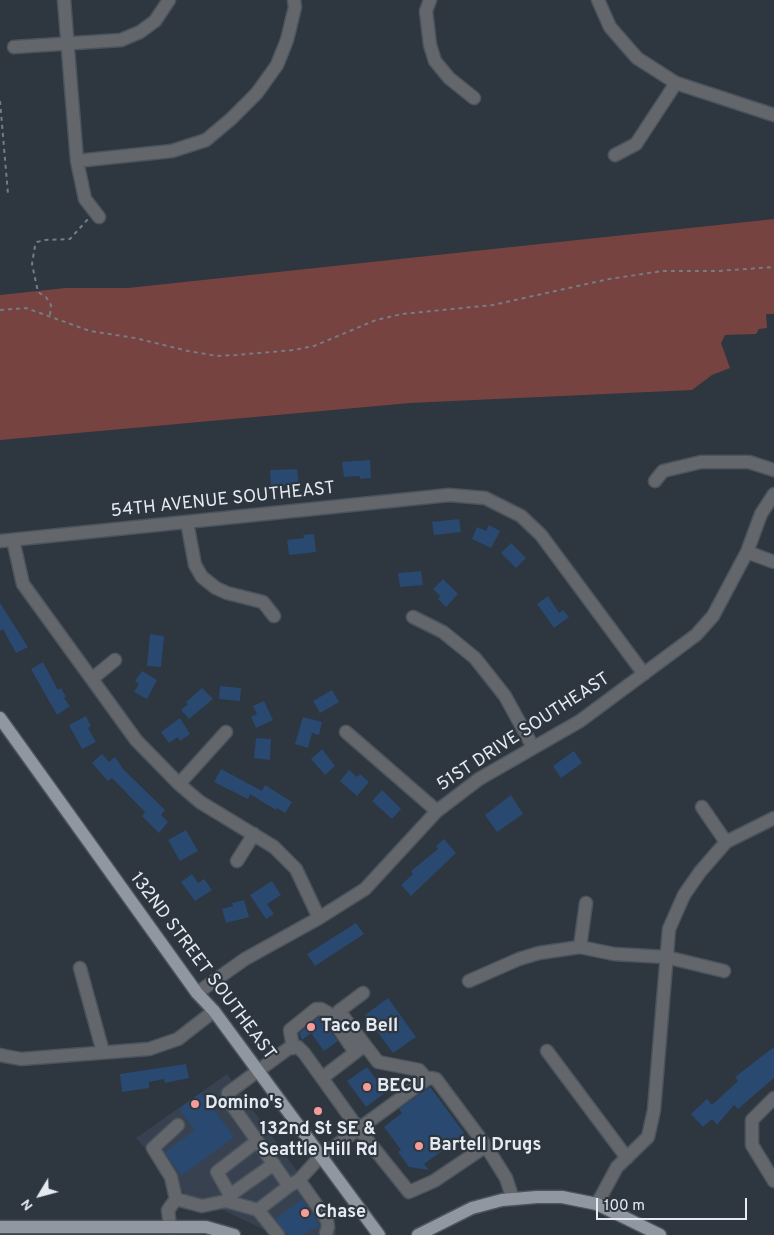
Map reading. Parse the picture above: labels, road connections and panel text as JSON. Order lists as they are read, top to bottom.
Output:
{
  "streets": {
    "main road": ["132ND STREET SOUTHEAST"],
    "street": ["54TH AVENUE SOUTHEAST", "51ST DRIVE SOUTHEAST"]
  },
  "crossings": [
    ["54TH AVENUE SOUTHEAST", "51ST DRIVE SOUTHEAST"],
    ["51ST DRIVE SOUTHEAST", "132ND STREET SOUTHEAST"]
  ],
  "places": [
    "Taco Bell",
    "BECU",
    "Domino's",
    "132nd St SE & Seattle Hill Rd",
    "Bartell Drugs",
    "Chase"
  ],
  "scale_bar": "100 m",
  "north": "bottom left"
}
